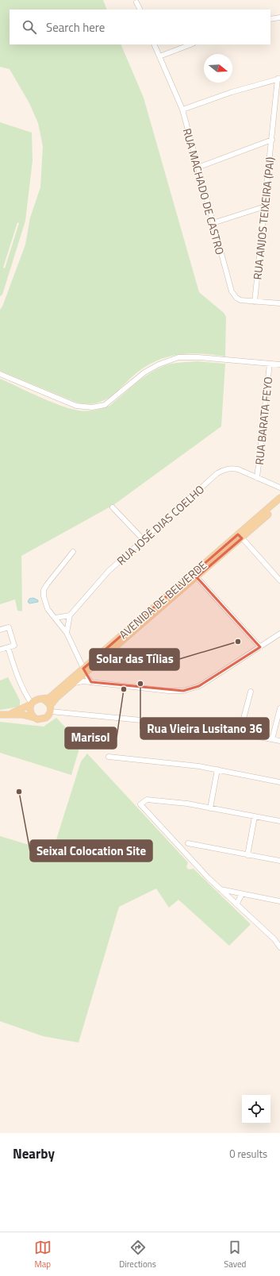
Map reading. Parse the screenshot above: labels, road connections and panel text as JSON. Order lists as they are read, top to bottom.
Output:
{
  "streets": {
    "main road": ["AVENIDA DE BELVERDE"],
    "street": [
      "RUA MACHADO DE CASTRO",
      "RUA ANJOS TEIXEIRA (PAI)",
      "RUA BARATA FEYO",
      "RUA JOSÉ DIAS COELHO"
    ]
  },
  "crossings": [
    ["RUA MACHADO DE CASTRO", "RUA ANJOS TEIXEIRA (PAI)"],
    ["RUA BARATA FEYO", "RUA JOSÉ DIAS COELHO"]
  ],
  "places": [
    "Solar das Tílias",
    "Rua Vieira Lusitano 36",
    "Marisol",
    "Seixal Colocation Site"
  ],
  "north": "right",
  "page": {
    "search": "Search here",
    "heading": ["Nearby", "0 results"],
    "nav": ["Map", "Directions", "Saved"]
  }
}
